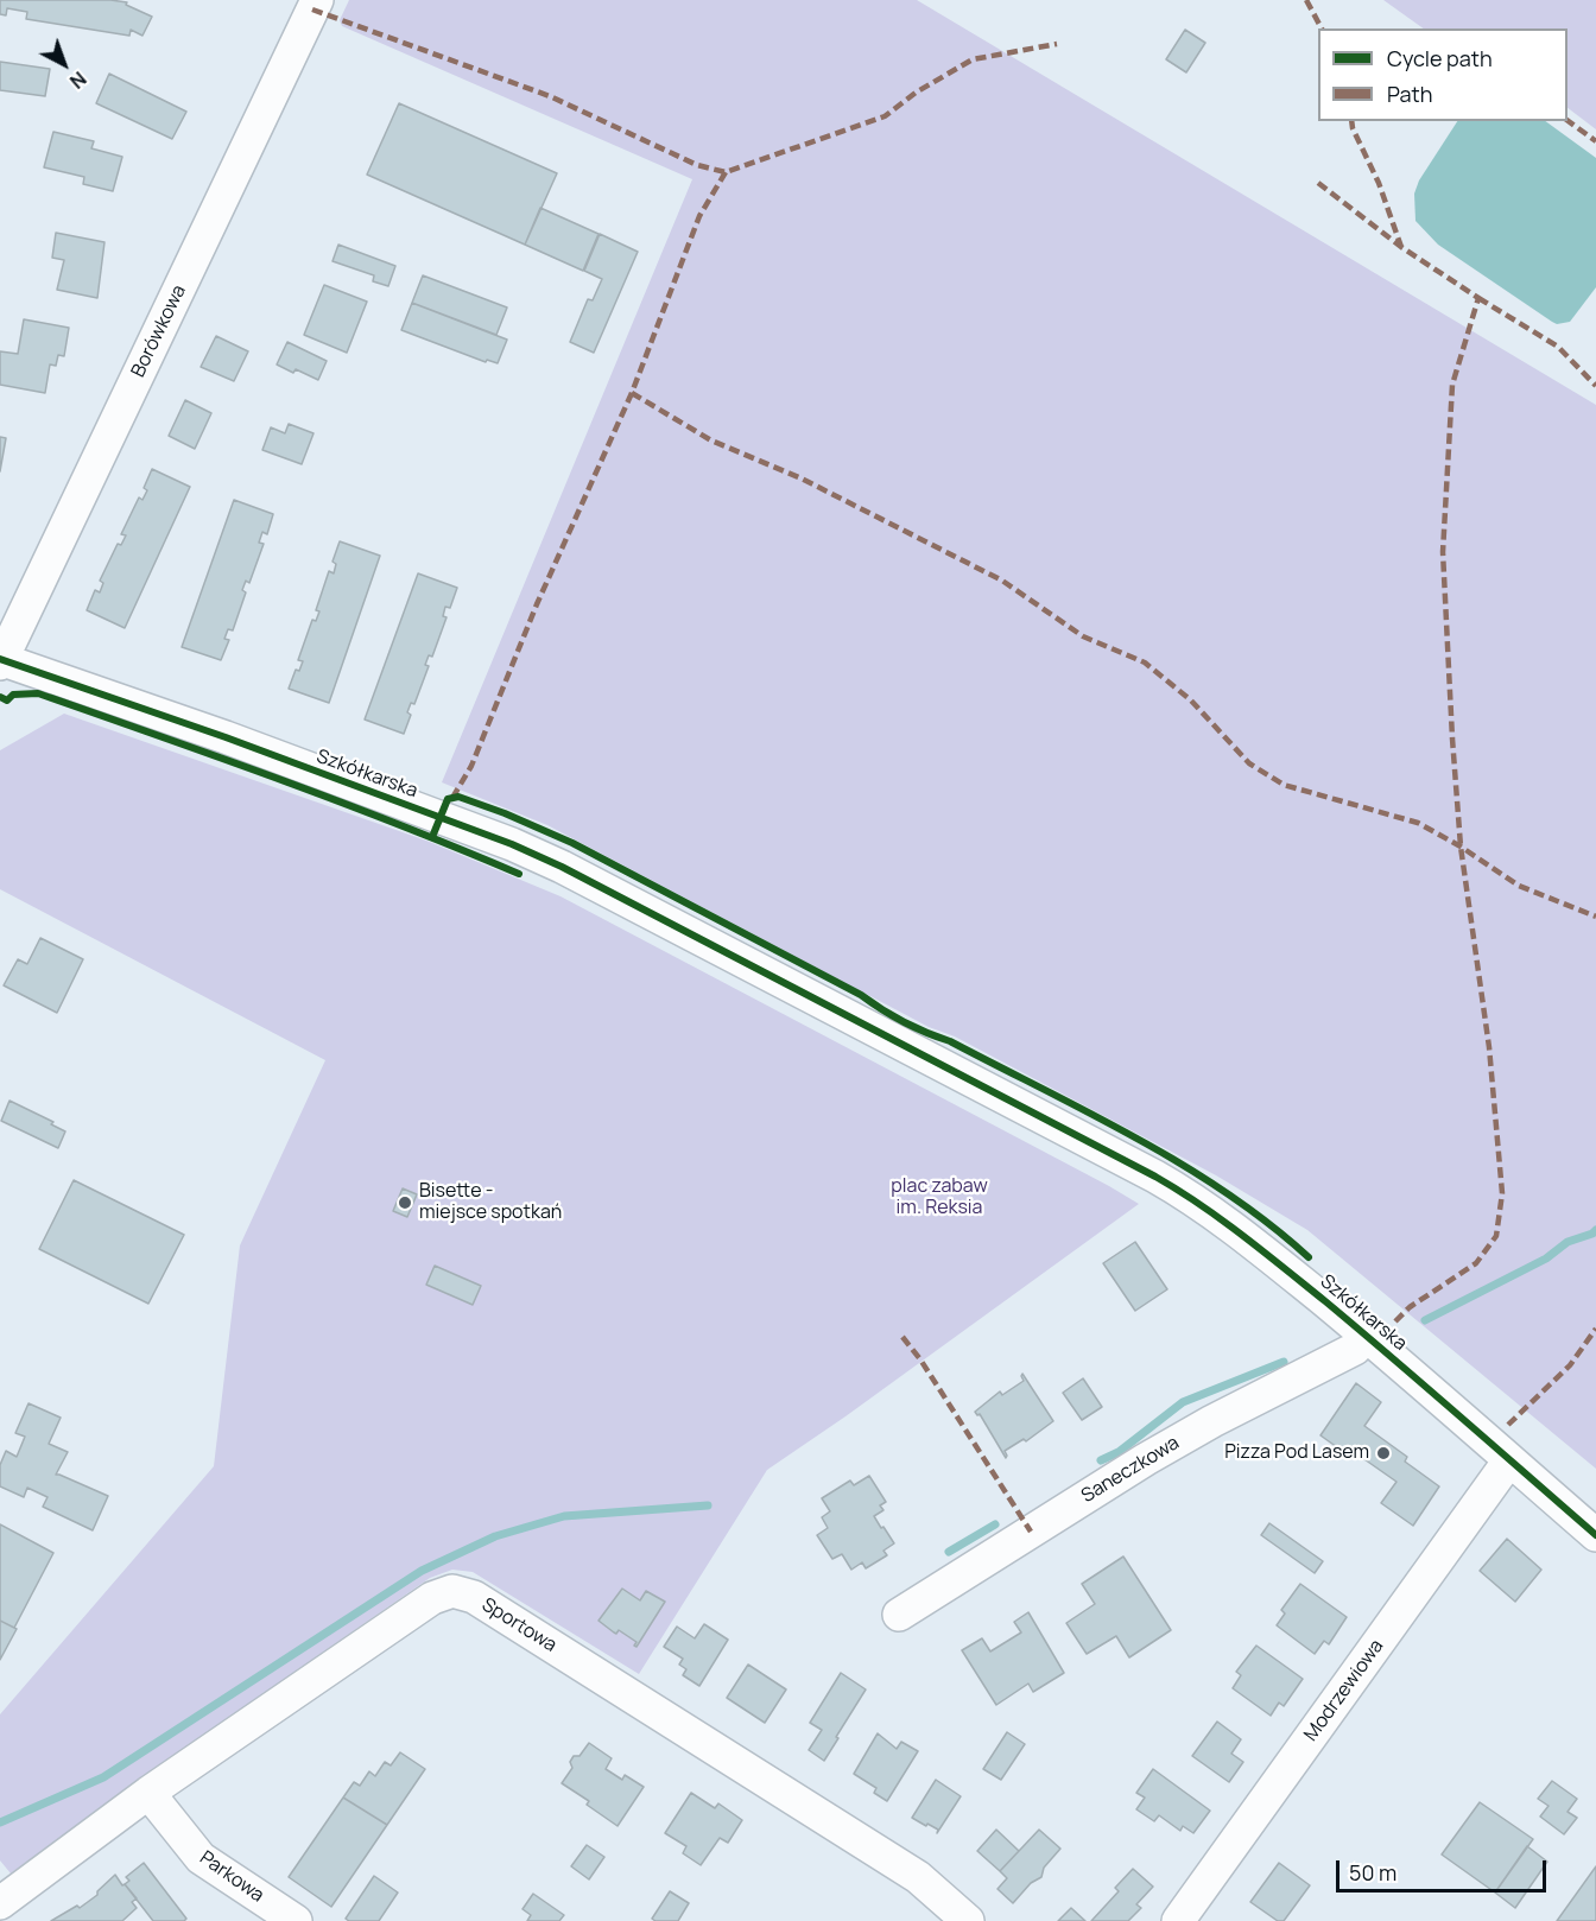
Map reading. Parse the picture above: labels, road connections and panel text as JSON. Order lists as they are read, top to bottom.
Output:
{
  "streets": {
    "street": [
      "Borówkowa",
      "Szkółkarska",
      "Saneczkowa",
      "Sportowa",
      "Modrzewiowa",
      "Parkowa"
    ]
  },
  "crossings": [
    ["Borówkowa", "Szkółkarska"],
    ["Szkółkarska", "Saneczkowa"],
    ["Szkółkarska", "Modrzewiowa"],
    ["Sportowa", "Parkowa"]
  ],
  "parks": ["plac zabaw im. Reksia"],
  "places": ["Bisette - miejsce spotkań", "Pizza Pod Lasem"],
  "legend": ["Cycle path", "Path"],
  "scale_bar": "50 m",
  "north": "bottom right"
}
